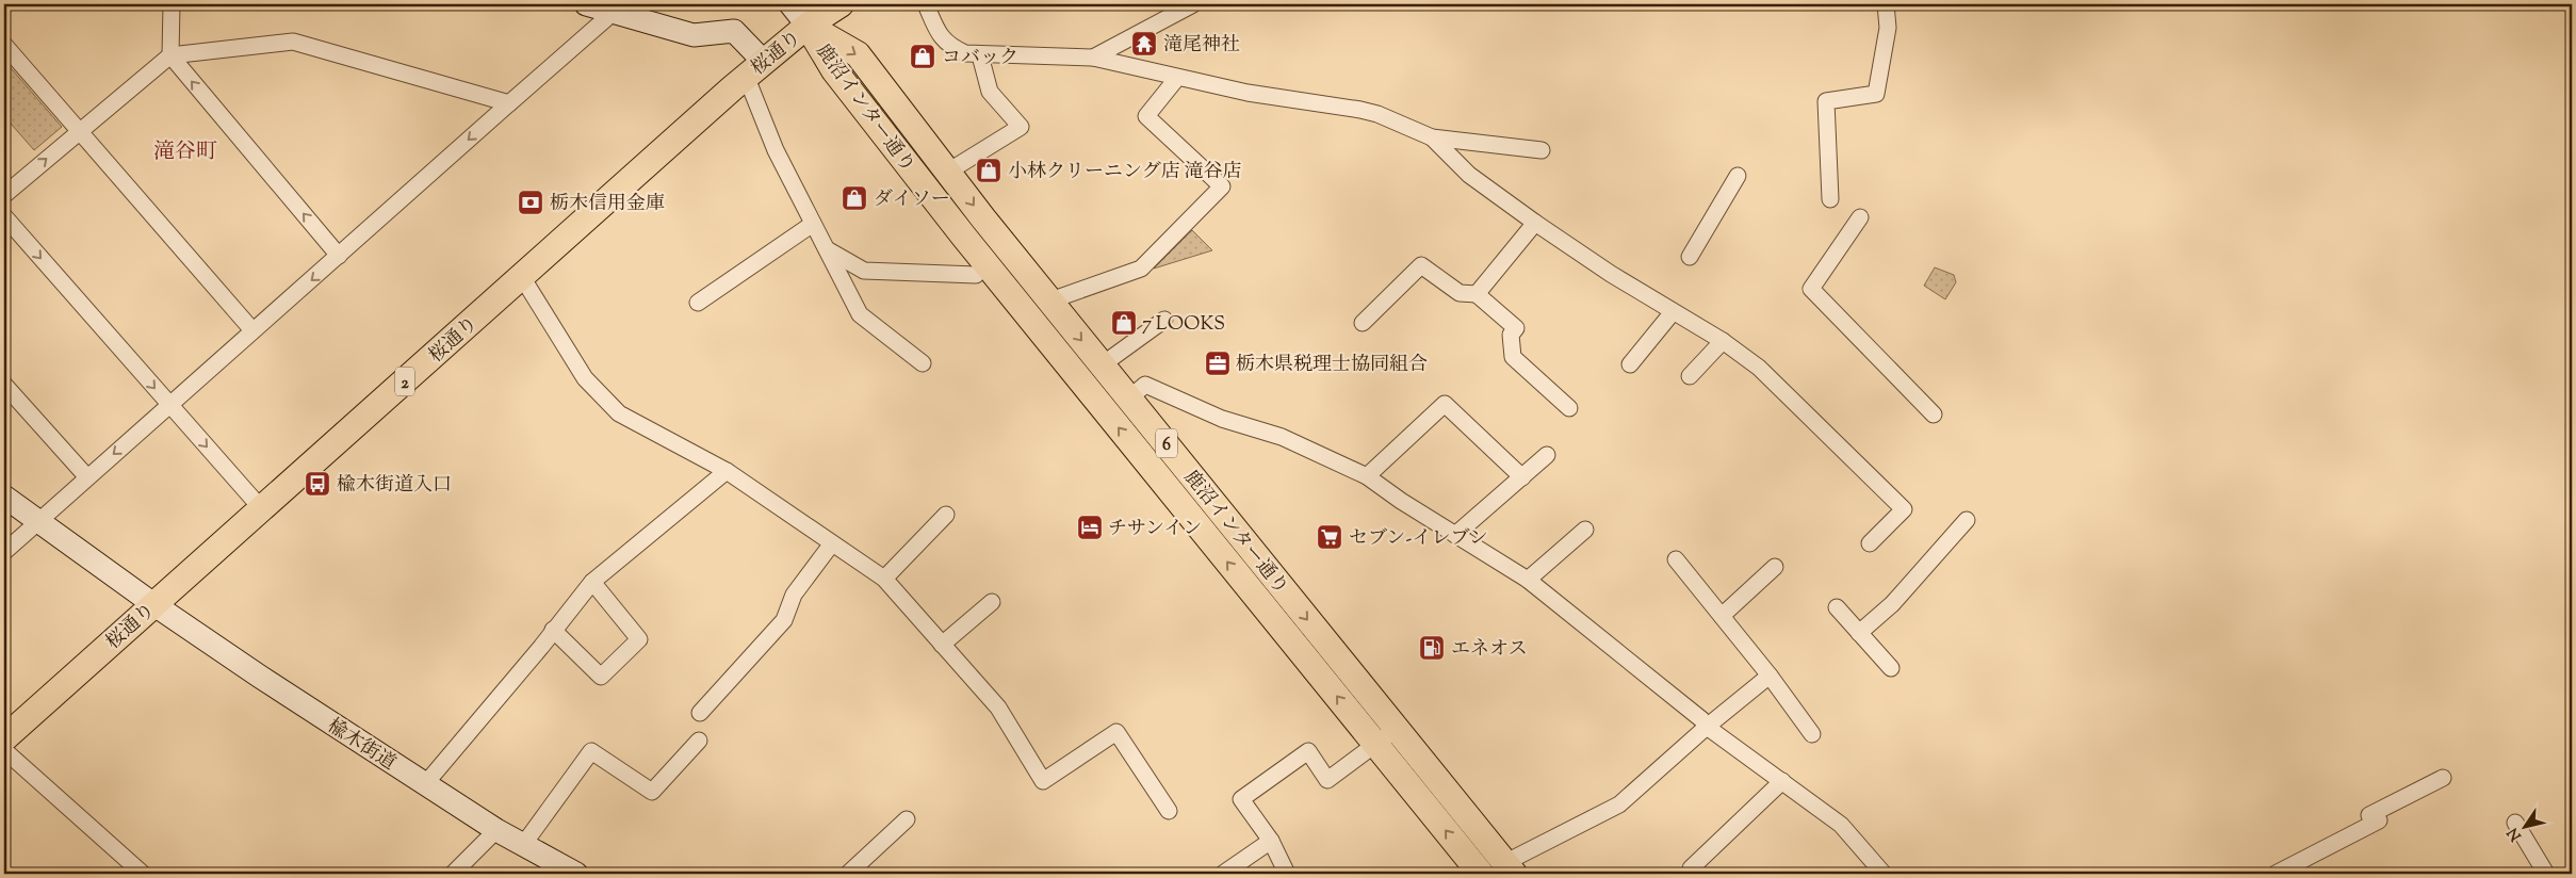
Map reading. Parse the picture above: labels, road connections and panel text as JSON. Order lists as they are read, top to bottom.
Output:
{
  "streets": {
    "main road": [
      "桜通り",
      "鹿沼インター通り",
      "2",
      "6"
    ],
    "street": ["楡木街道"]
  },
  "crossings": [
    ["桜通り", "鹿沼インター通り"],
    ["桜通り", "2"],
    ["桜通り", "楡木街道"],
    ["鹿沼インター通り", "2"]
  ],
  "districts": ["滝谷町"],
  "places": {
    "temple": ["滝尾神社"],
    "shop": [
      "コバック",
      "小林クリーニング店 滝谷店",
      "ダイソー",
      "7 LOOKS"
    ],
    "bank": ["栃木信用金庫"],
    "office": ["栃木県税理士協同組合"],
    "bus stop": ["楡木街道入口"],
    "hotel": ["チサンイン"],
    "supermarket": ["セブン-イレブン"],
    "fuel station": ["エネオス"]
  },
  "north": "bottom left"
}
